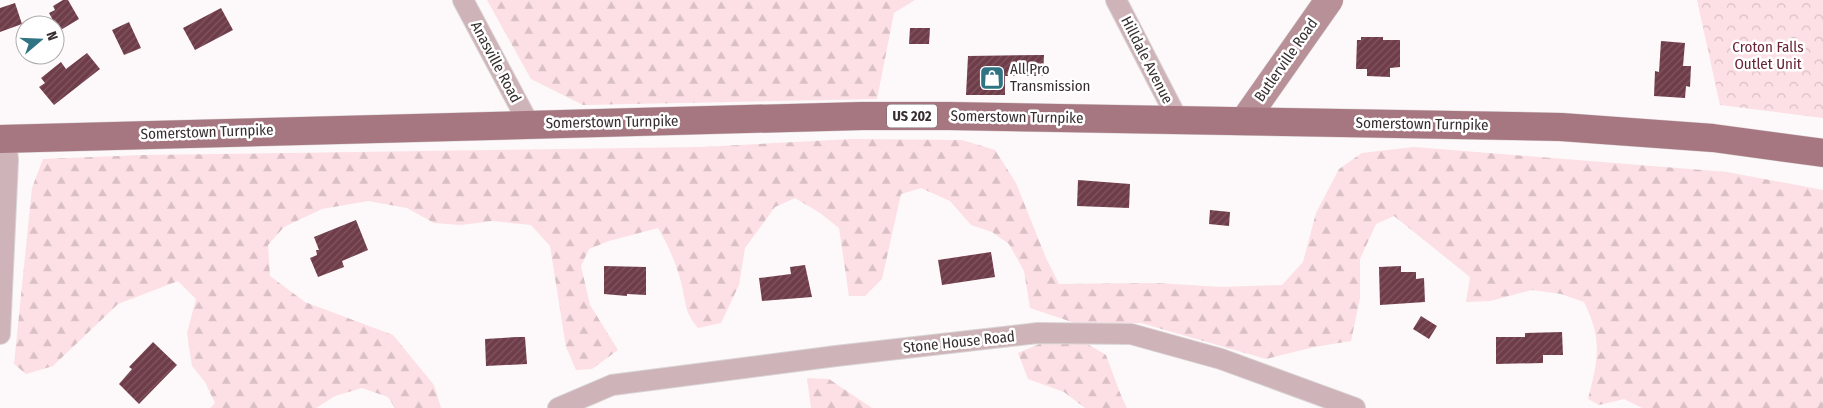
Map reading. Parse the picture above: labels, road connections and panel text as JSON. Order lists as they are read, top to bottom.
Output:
{
  "streets": {
    "main road": ["US 202", "Somerstown Turnpike"],
    "street": [
      "Hilldale Avenue",
      "Butlerville Road",
      "Anasville Road",
      "Stone House Road"
    ]
  },
  "crossings": [
    ["Hilldale Avenue", "Somerstown Turnpike"],
    ["Butlerville Road", "Somerstown Turnpike"],
    ["Anasville Road", "Somerstown Turnpike"]
  ],
  "parks": ["Croton Falls Outlet Unit"],
  "places": {
    "shop": ["All Pro Transmission"]
  },
  "north": "right"
}
